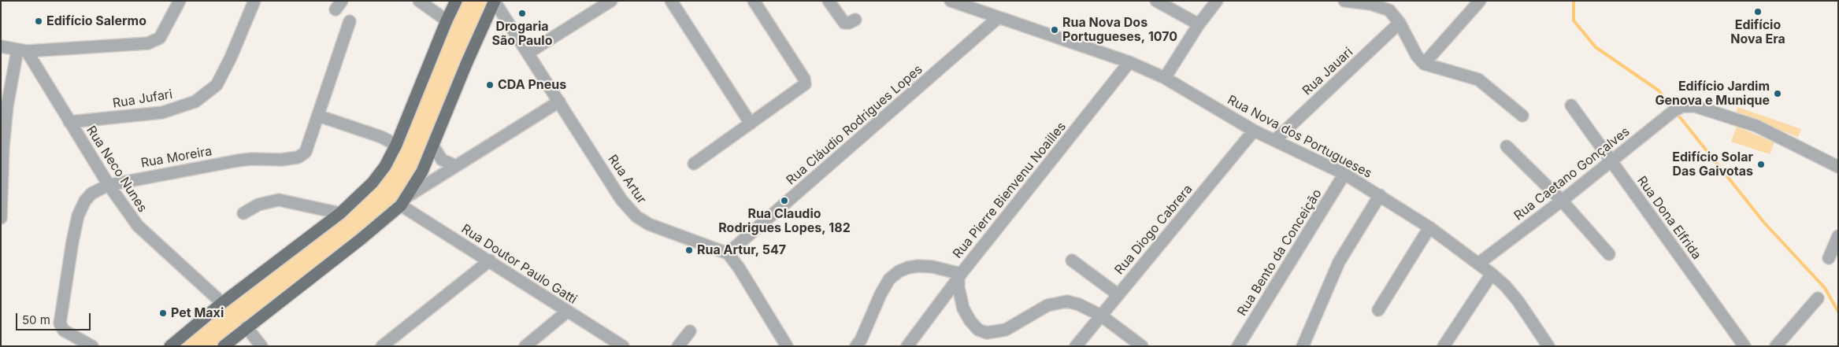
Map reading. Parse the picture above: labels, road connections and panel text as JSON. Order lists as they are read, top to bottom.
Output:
{
  "streets": {
    "street": [
      "Rua Jauari",
      "Rua Jufari",
      "Rua Cláudio Rodrigues Lopes",
      "Rua Nova dos Portugueses",
      "Rua Moreira",
      "Rua Neco Nunes",
      "Rua Caetano Gonçalves",
      "Rua Artur",
      "Rua Pierre Bienvenu Noailles",
      "Rua Dona Elfrida",
      "Rua Diogo Cabrera",
      "Rua Bento da Conceição",
      "Rua Doutor Paulo Gatti"
    ]
  },
  "crossings": [
    ["Rua Jauari", "Rua Nova dos Portugueses"],
    ["Rua Jufari", "Rua Neco Nunes"],
    ["Rua Cláudio Rodrigues Lopes", "Rua Nova dos Portugueses"],
    ["Rua Cláudio Rodrigues Lopes", "Rua Artur"],
    ["Rua Nova dos Portugueses", "Rua Caetano Gonçalves"],
    ["Rua Nova dos Portugueses", "Rua Pierre Bienvenu Noailles"],
    ["Rua Nova dos Portugueses", "Rua Diogo Cabrera"],
    ["Rua Nova dos Portugueses", "Rua Bento da Conceição"],
    ["Rua Moreira", "Rua Neco Nunes"],
    ["Rua Caetano Gonçalves", "Rua Dona Elfrida"]
  ],
  "places": [
    "Edifício Nova Era",
    "Drogaria São Paulo",
    "Edifício Salermo",
    "Rua Nova Dos Portugueses, 1070",
    "CDA Pneus",
    "Edifício Jardim Genova e Munique",
    "Edifício Solar Das Gaivotas",
    "Rua Claudio Rodrigues Lopes, 182",
    "Rua Artur, 547",
    "Pet Maxi"
  ],
  "scale_bar": "50 m"
}
